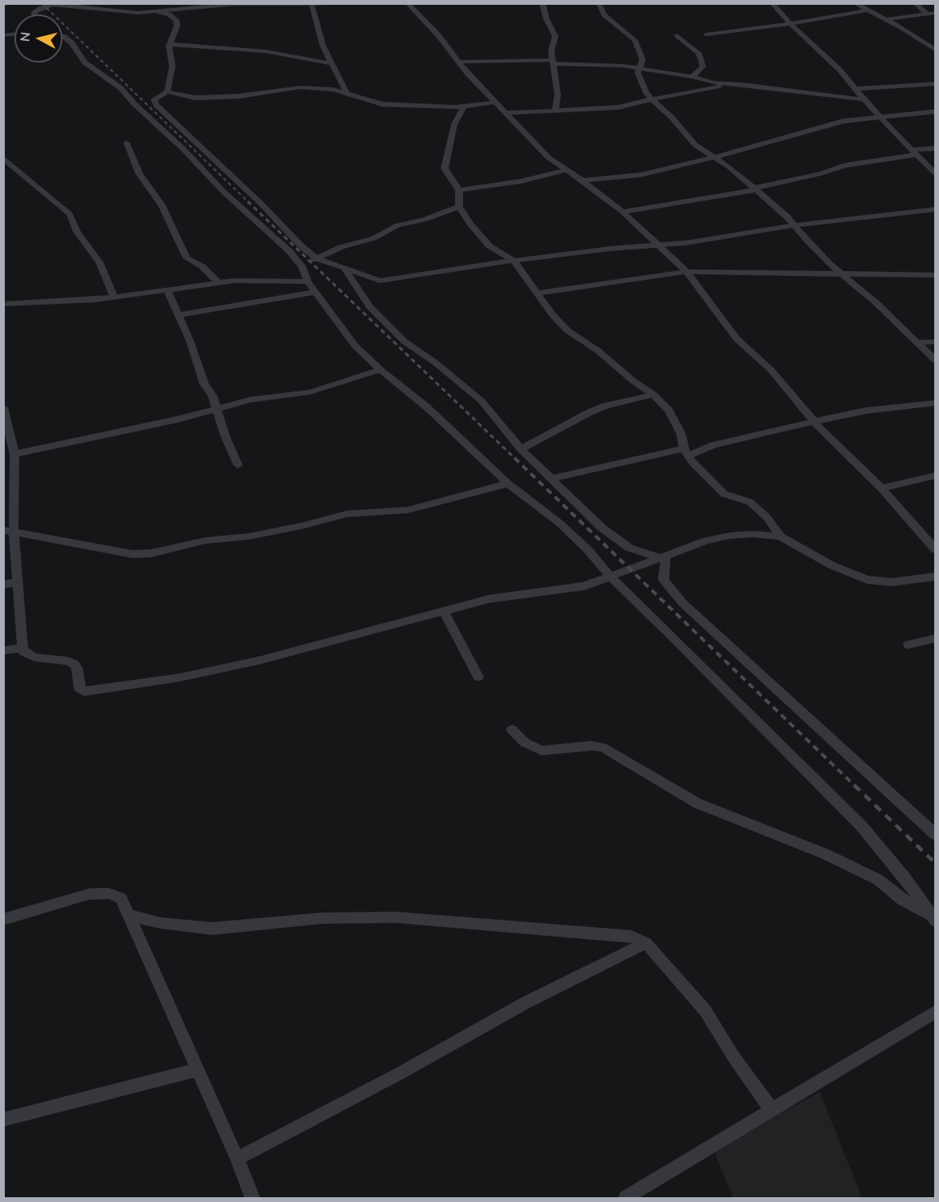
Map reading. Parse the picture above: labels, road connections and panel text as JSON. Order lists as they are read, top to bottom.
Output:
{
  "north": "left"
}
